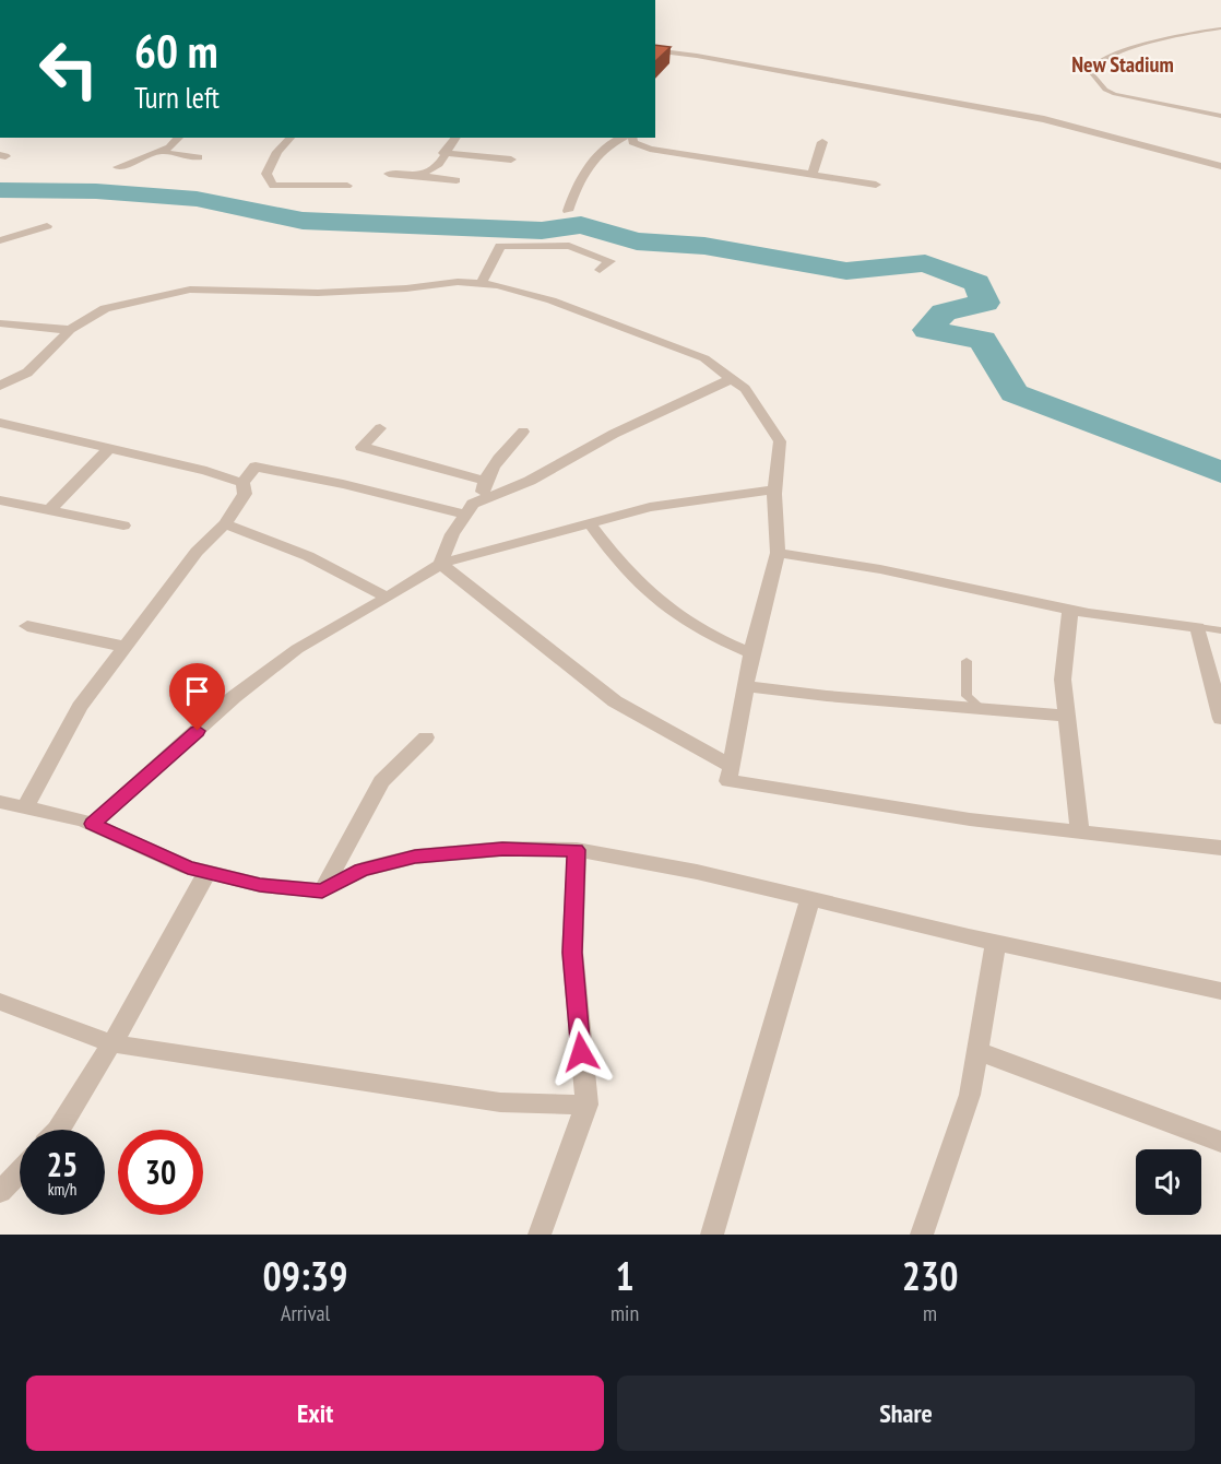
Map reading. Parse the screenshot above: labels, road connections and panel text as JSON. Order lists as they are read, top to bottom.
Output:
{
  "districts": ["New Stadium"],
  "page": {
    "turn": ["60 m", "Turn left"],
    "speed": "25 km/h",
    "limit": "30",
    "eta": [
      "09:39",
      "Arrival",
      "1",
      "min",
      "230",
      "m"
    ],
    "buttons": ["Exit", "Share"]
  }
}
